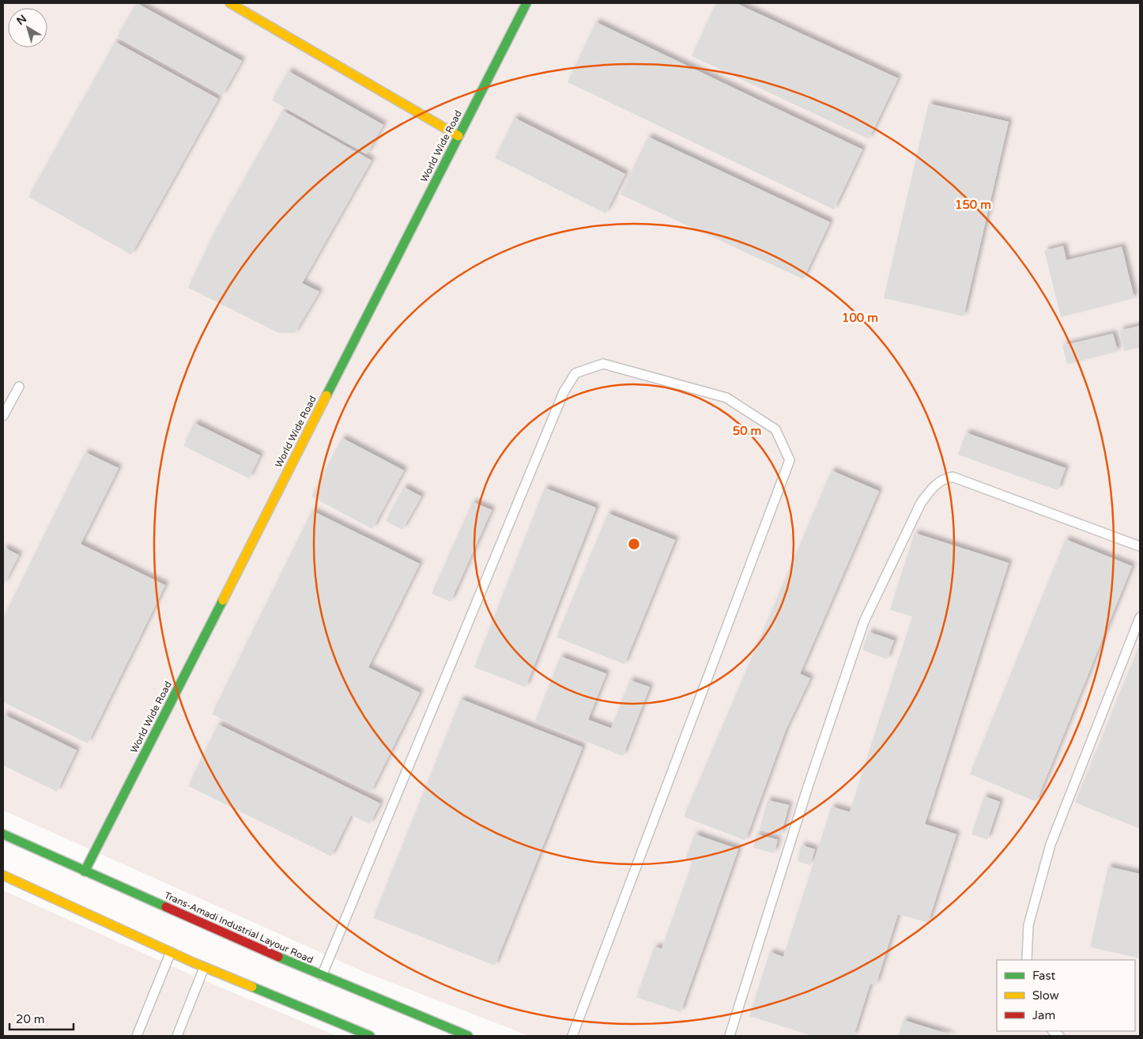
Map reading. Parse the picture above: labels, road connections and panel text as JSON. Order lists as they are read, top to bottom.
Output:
{
  "streets": {
    "street": ["World Wide Road", "Trans-Amadi Industrial Layour Road"]
  },
  "crossings": [
    ["World Wide Road", "Trans-Amadi Industrial Layour Road"]
  ],
  "legend": ["Fast", "Slow", "Jam"],
  "scale_bar": "20 m",
  "north": "top left",
  "rings": ["150 m", "100 m", "50 m"]
}
